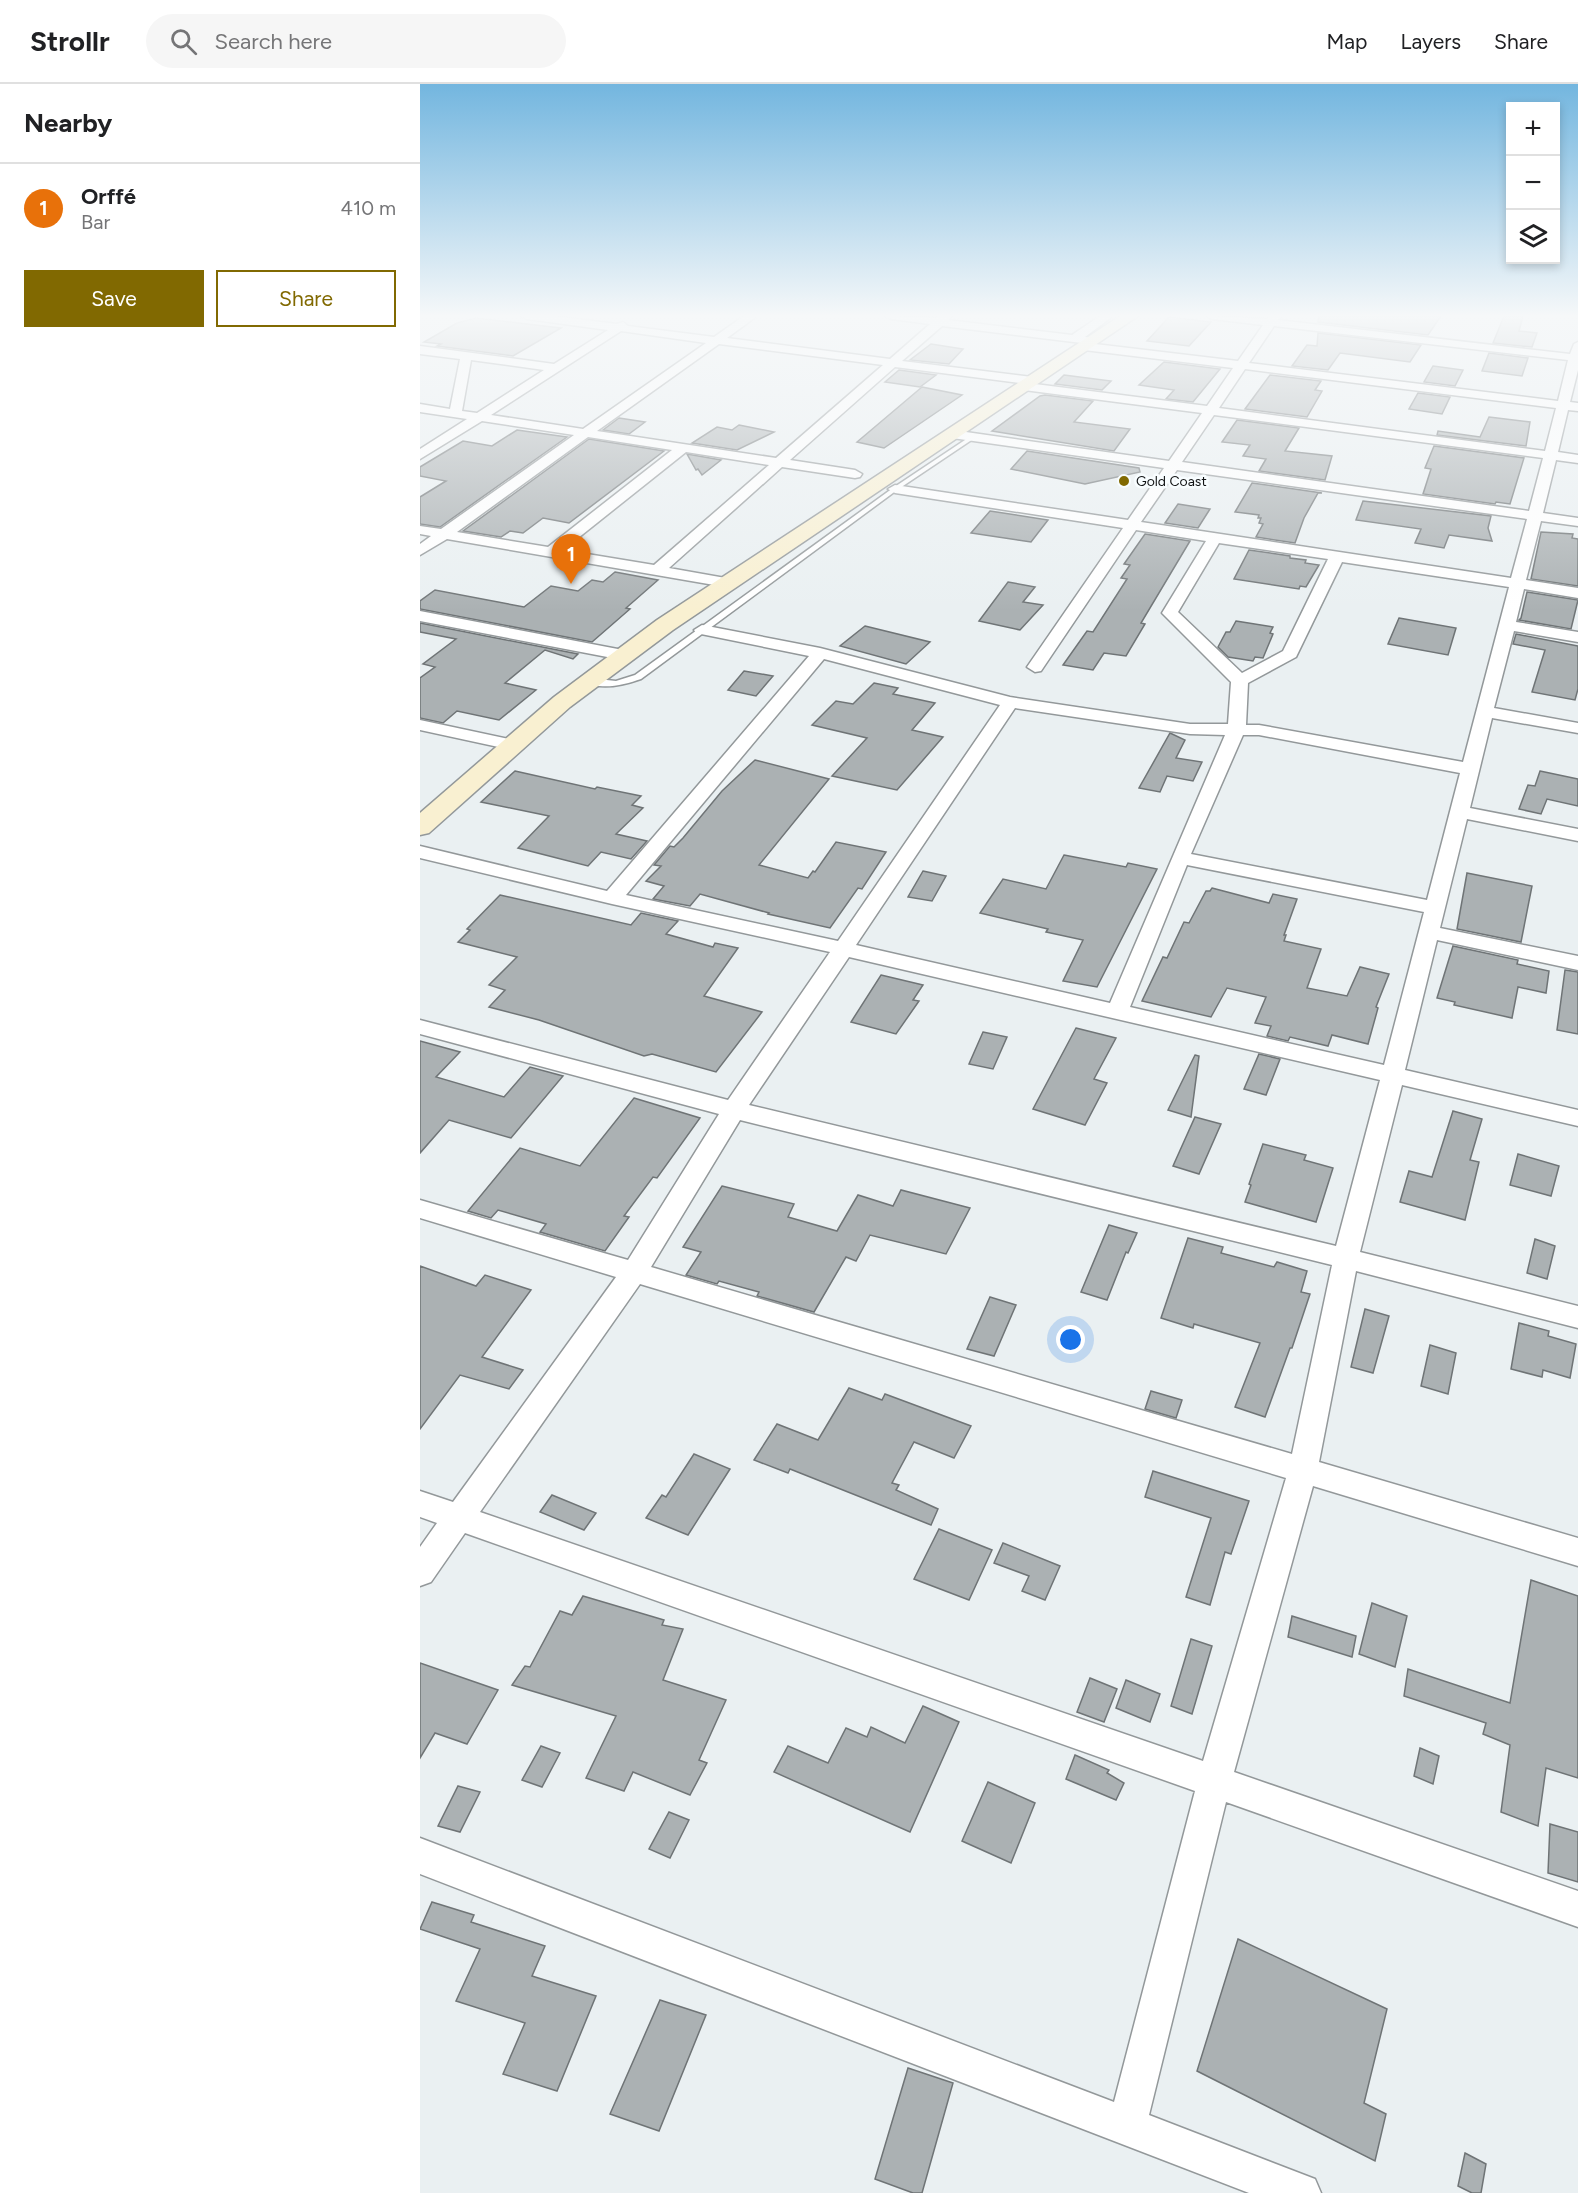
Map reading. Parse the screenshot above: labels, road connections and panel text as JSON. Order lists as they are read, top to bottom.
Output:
{
  "places": ["Gold Coast"],
  "page": {
    "header": "Strollr",
    "search": "Search here",
    "nav": ["Map", "Layers", "Share"],
    "heading": "Nearby",
    "map_buttons": ["+", "−"],
    "list": [
      {
        "mark": "1",
        "name": "Orffé",
        "note": "Bar",
        "value": "410 m"
      }
    ],
    "buttons": ["Save", "Share"],
    "pins": "1"
  }
}
